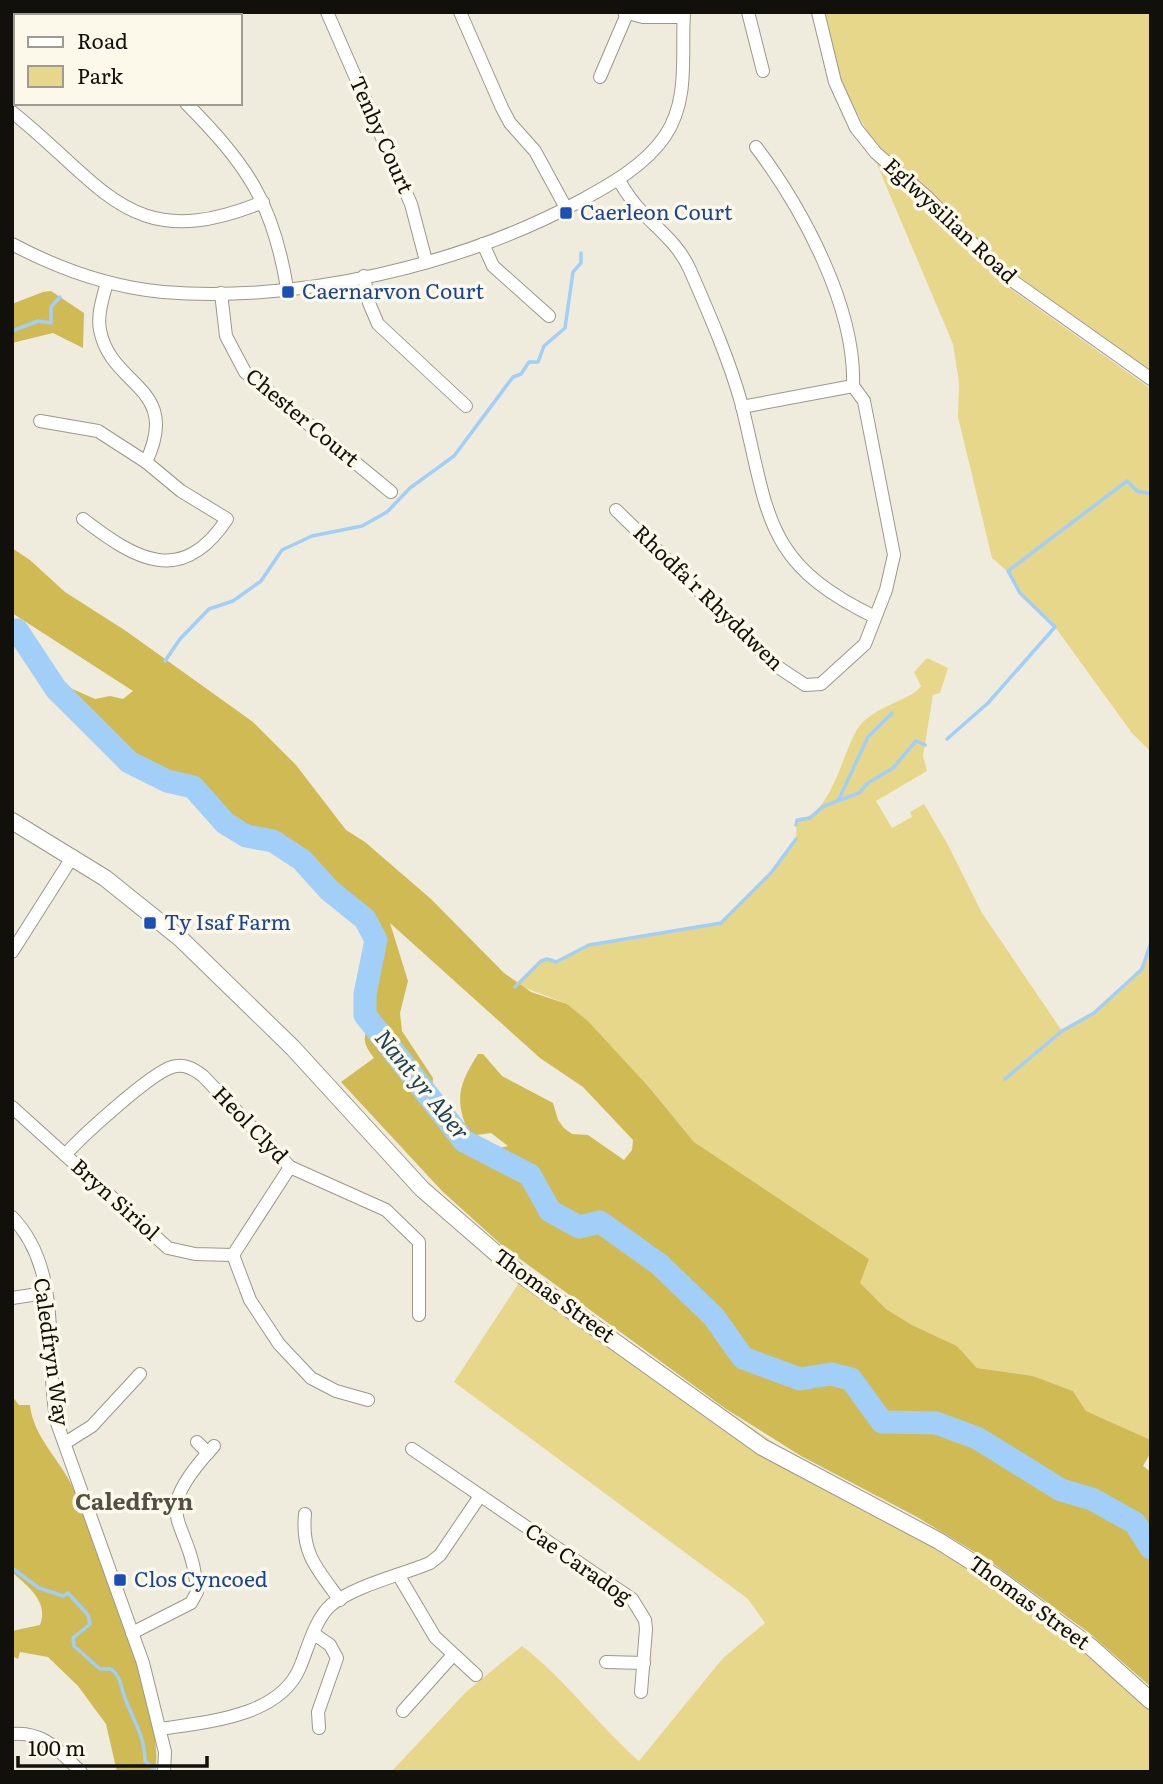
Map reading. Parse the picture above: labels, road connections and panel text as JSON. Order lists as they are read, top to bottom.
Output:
{
  "streets": {
    "main road": ["Thomas Street"],
    "street": [
      "Tenby Court",
      "Eglwysilian Road",
      "Chester Court",
      "Rhodfa'r Rhyddwen",
      "Heol Clyd",
      "Bryn Siriol",
      "Caledfryn Way",
      "Cae Caradog"
    ]
  },
  "crossings": [
    ["Heol Clyd", "Bryn Siriol"]
  ],
  "districts": ["Caledfryn"],
  "water": ["Nant yr Aber"],
  "places": {
    "transit": [
      "Caerleon Court",
      "Caernarvon Court",
      "Ty Isaf Farm",
      "Clos Cyncoed"
    ]
  },
  "legend": ["Road", "Park"],
  "scale_bar": "100 m"
}
